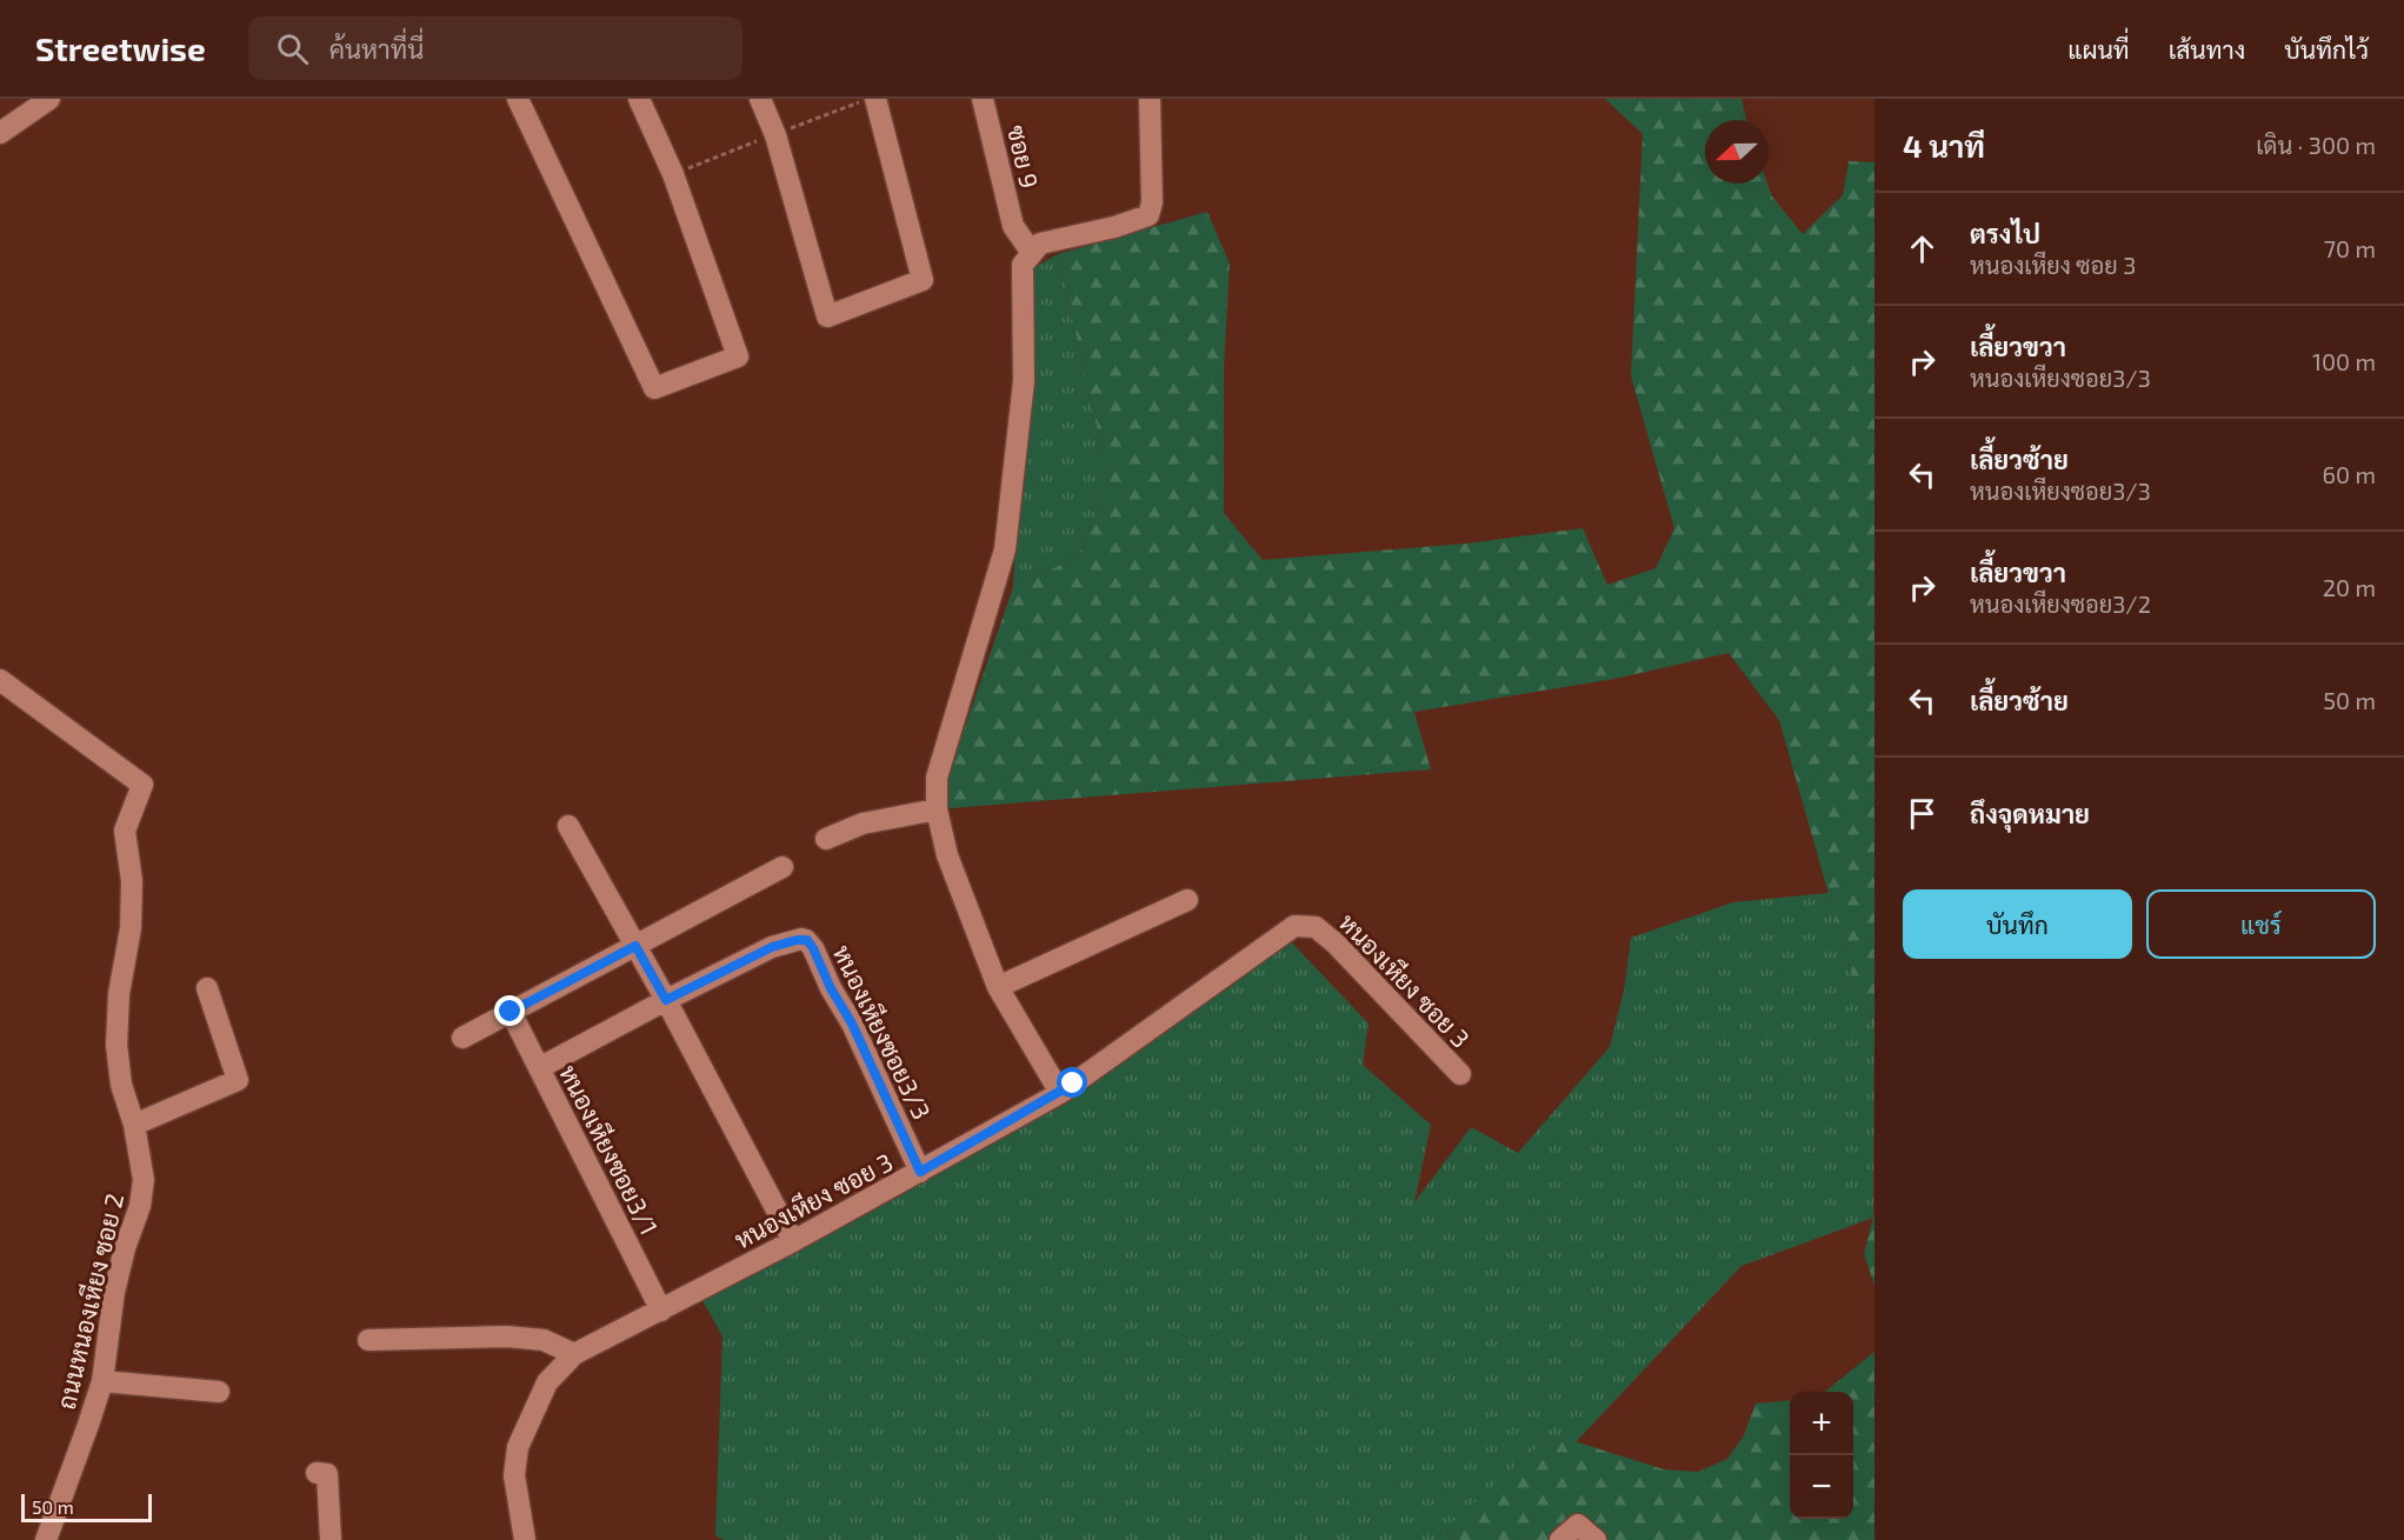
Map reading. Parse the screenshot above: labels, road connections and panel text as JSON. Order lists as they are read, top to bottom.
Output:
{
  "streets": {
    "street": [
      "ซอย 9",
      "หนองเหียง ซอย 3",
      "หนองเหียงซอย3/3",
      "หนองเหียงซอย3/1",
      "ถนนหนองเหียง ซอย 2"
    ]
  },
  "crossings": [
    ["หนองเหียง ซอย 3", "หนองเหียงซอย3/3"],
    ["หนองเหียง ซอย 3", "หนองเหียงซอย3/1"]
  ],
  "scale_bar": "50 m",
  "north": "left",
  "page": {
    "header": "Streetwise",
    "search": "ค้นหาที่นี่",
    "nav": ["แผนที่", "เส้นทาง", "บันทึกไว้"],
    "heading": ["4 นาที", "เดิน · 300 m"],
    "list": [
      ["ตรงไป", "หนองเหียง ซอย 3", "70 m"],
      ["เลี้ยวขวา", "หนองเหียงซอย3/3", "100 m"],
      ["เลี้ยวซ้าย", "หนองเหียงซอย3/3", "60 m"],
      ["เลี้ยวขวา", "หนองเหียงซอย3/2", "20 m"],
      ["เลี้ยวซ้าย", "50 m"],
      "ถึงจุดหมาย"
    ],
    "buttons": ["บันทึก", "แชร์"],
    "map_buttons": ["+", "−"],
    "scale": "50 m"
  }
}
